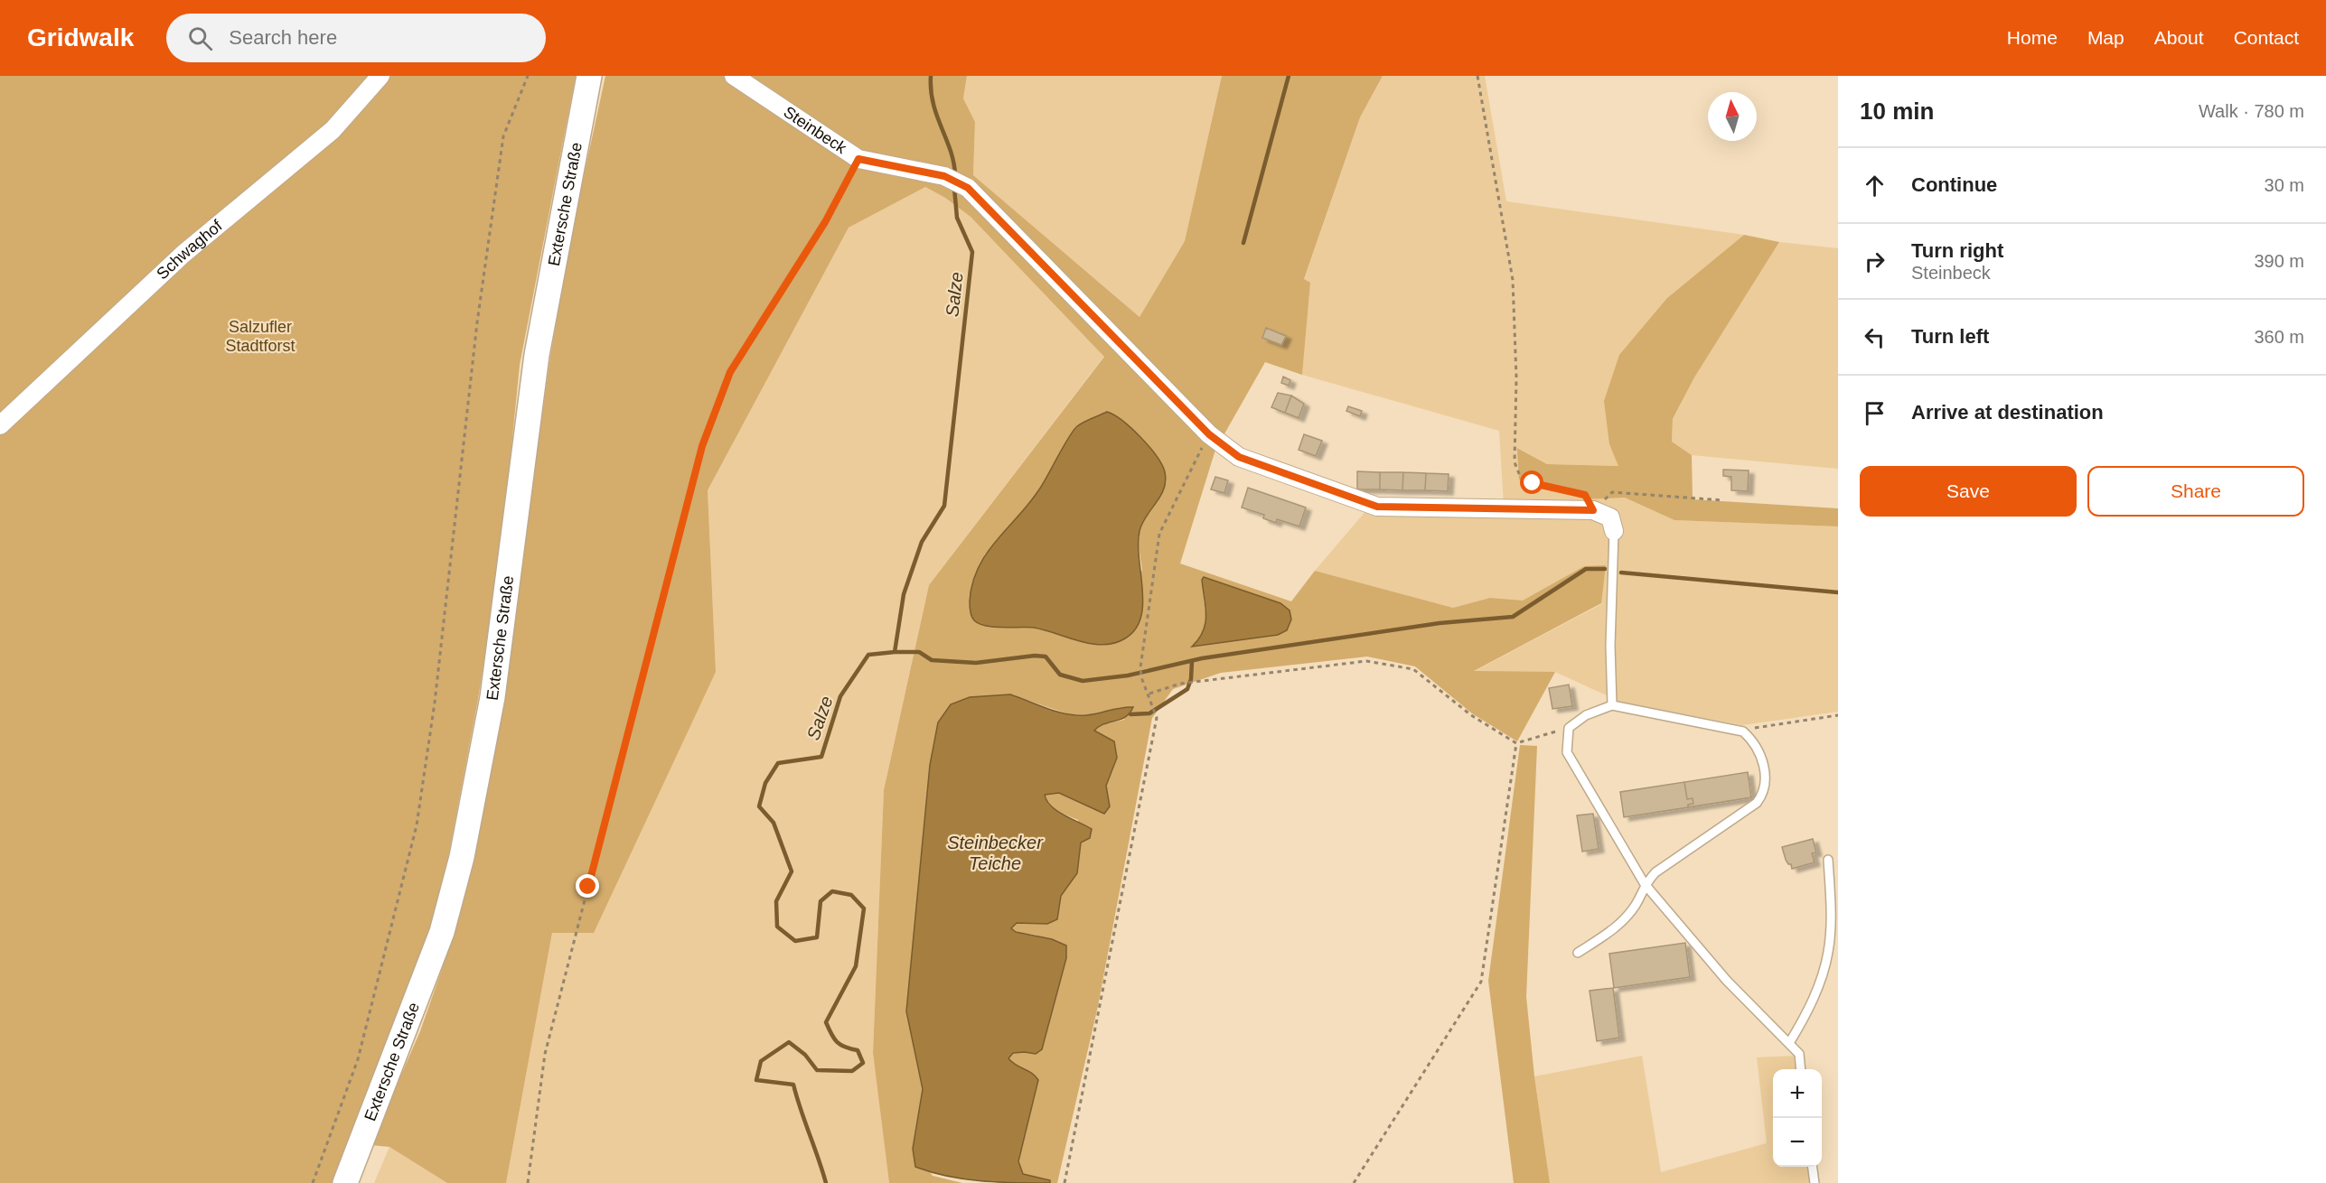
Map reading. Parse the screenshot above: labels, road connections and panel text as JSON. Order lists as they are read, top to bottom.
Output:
{
  "streets": {
    "main road": ["Extersche Straße"],
    "street": ["Steinbeck", "Schwaghof"]
  },
  "water": ["Salze", "Steinbecker Teiche"],
  "parks": ["Salzufler Stadtforst"],
  "north": "top",
  "page": {
    "header": "Gridwalk",
    "search": "Search here",
    "nav": [
      "Home",
      "Map",
      "About",
      "Contact"
    ],
    "heading": ["10 min", "Walk · 780 m"],
    "list": [
      ["Continue", "30 m"],
      ["Turn right", "Steinbeck", "390 m"],
      ["Turn left", "360 m"],
      "Arrive at destination"
    ],
    "buttons": ["Save", "Share"],
    "map_buttons": ["+", "−"]
  }
}
